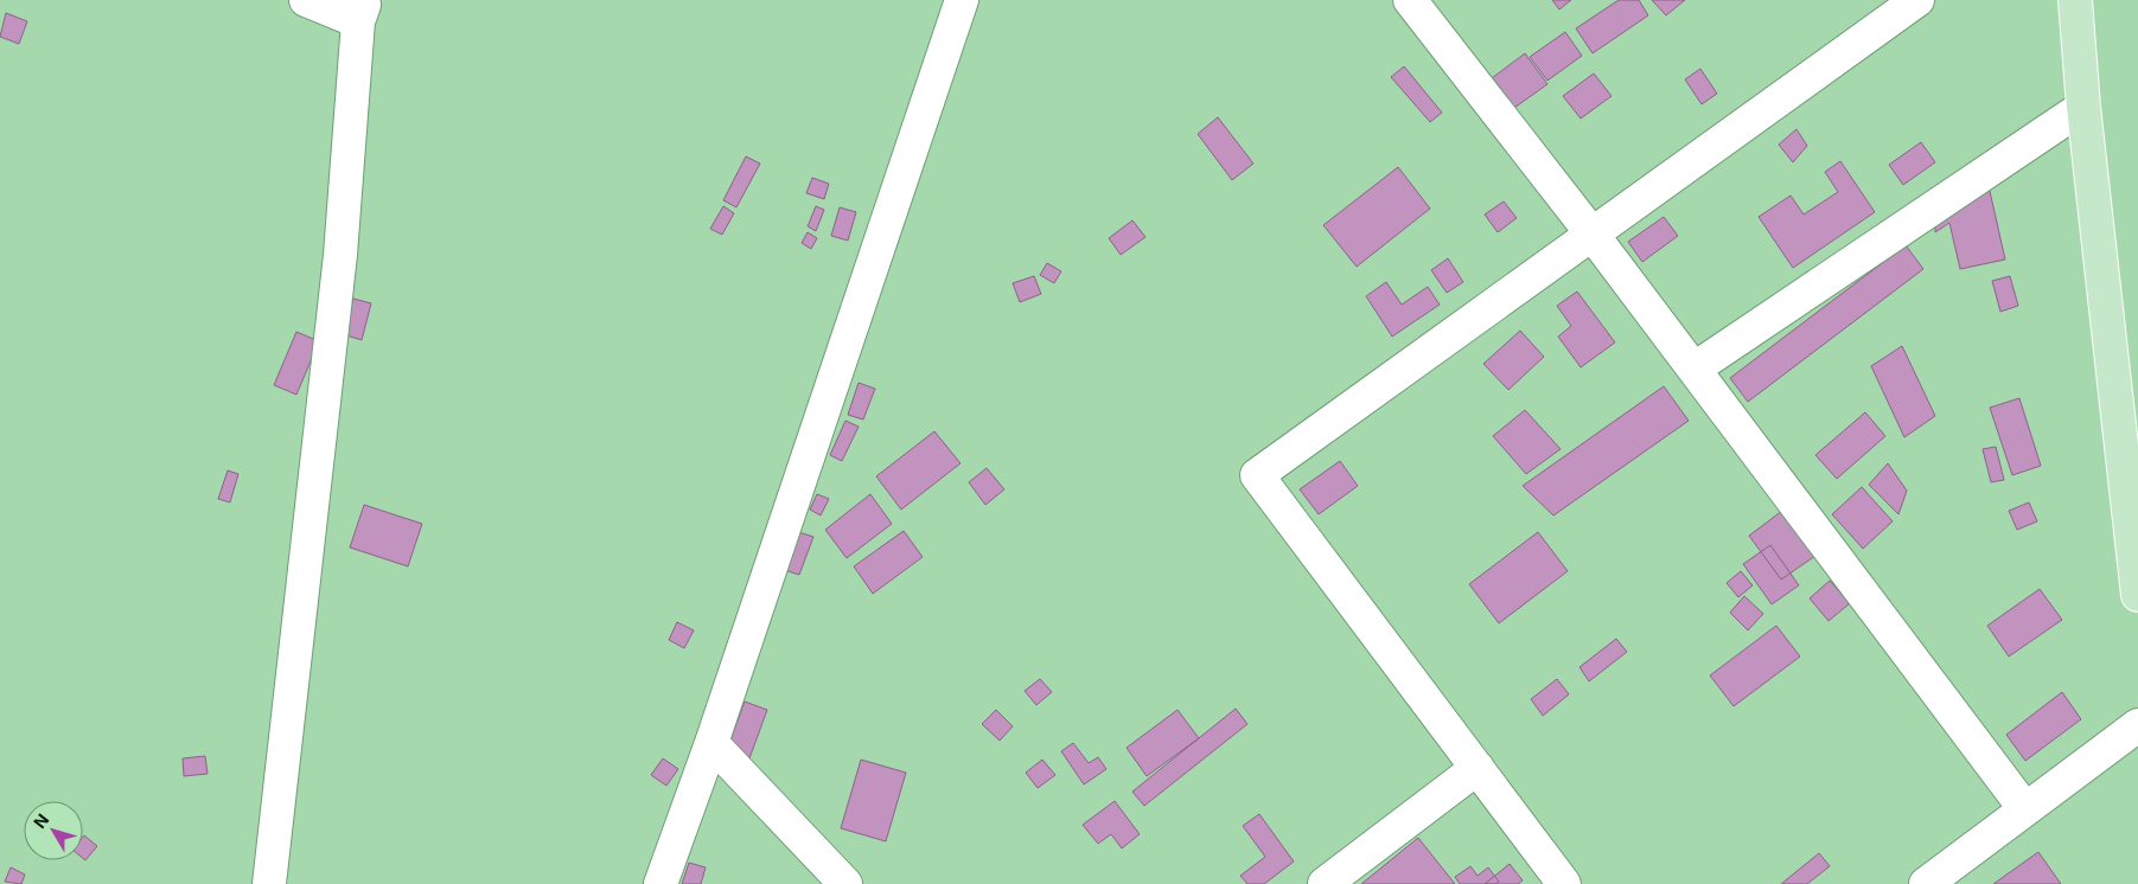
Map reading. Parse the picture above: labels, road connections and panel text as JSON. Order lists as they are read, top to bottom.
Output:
{
  "north": "top left"
}
